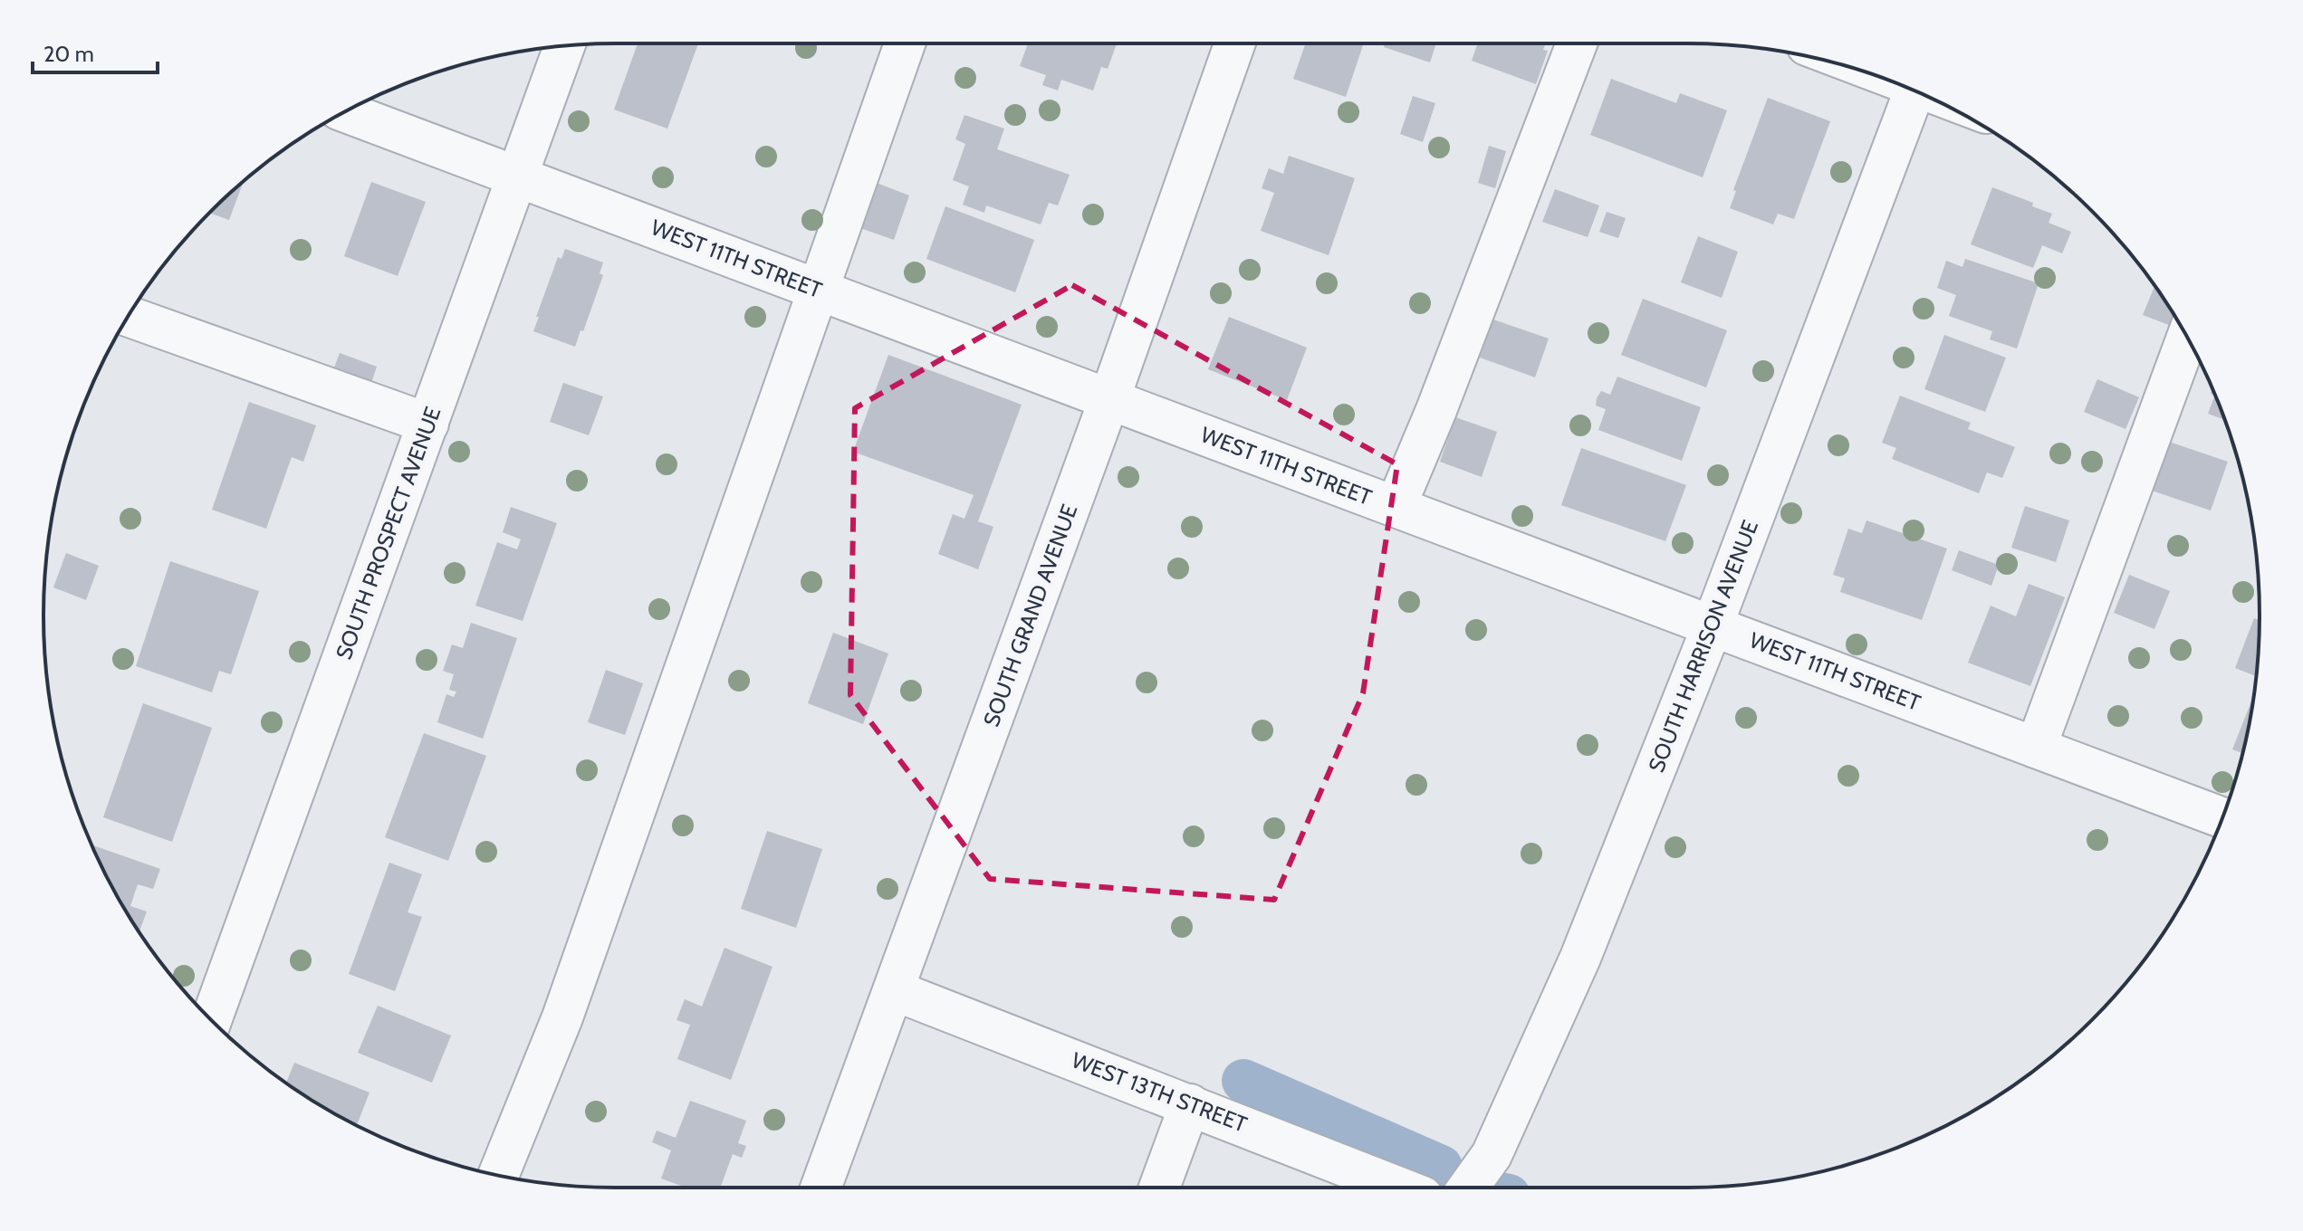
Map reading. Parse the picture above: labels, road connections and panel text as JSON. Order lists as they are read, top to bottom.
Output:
{
  "streets": {
    "street": [
      "WEST 11TH STREET",
      "SOUTH PROSPECT AVENUE",
      "SOUTH GRAND AVENUE",
      "SOUTH HARRISON AVENUE",
      "WEST 13TH STREET"
    ]
  },
  "crossings": [
    ["WEST 11TH STREET", "SOUTH PROSPECT AVENUE"],
    ["WEST 11TH STREET", "SOUTH GRAND AVENUE"],
    ["WEST 11TH STREET", "SOUTH HARRISON AVENUE"],
    ["SOUTH GRAND AVENUE", "WEST 13TH STREET"]
  ],
  "scale_bar": "20 m"
}
